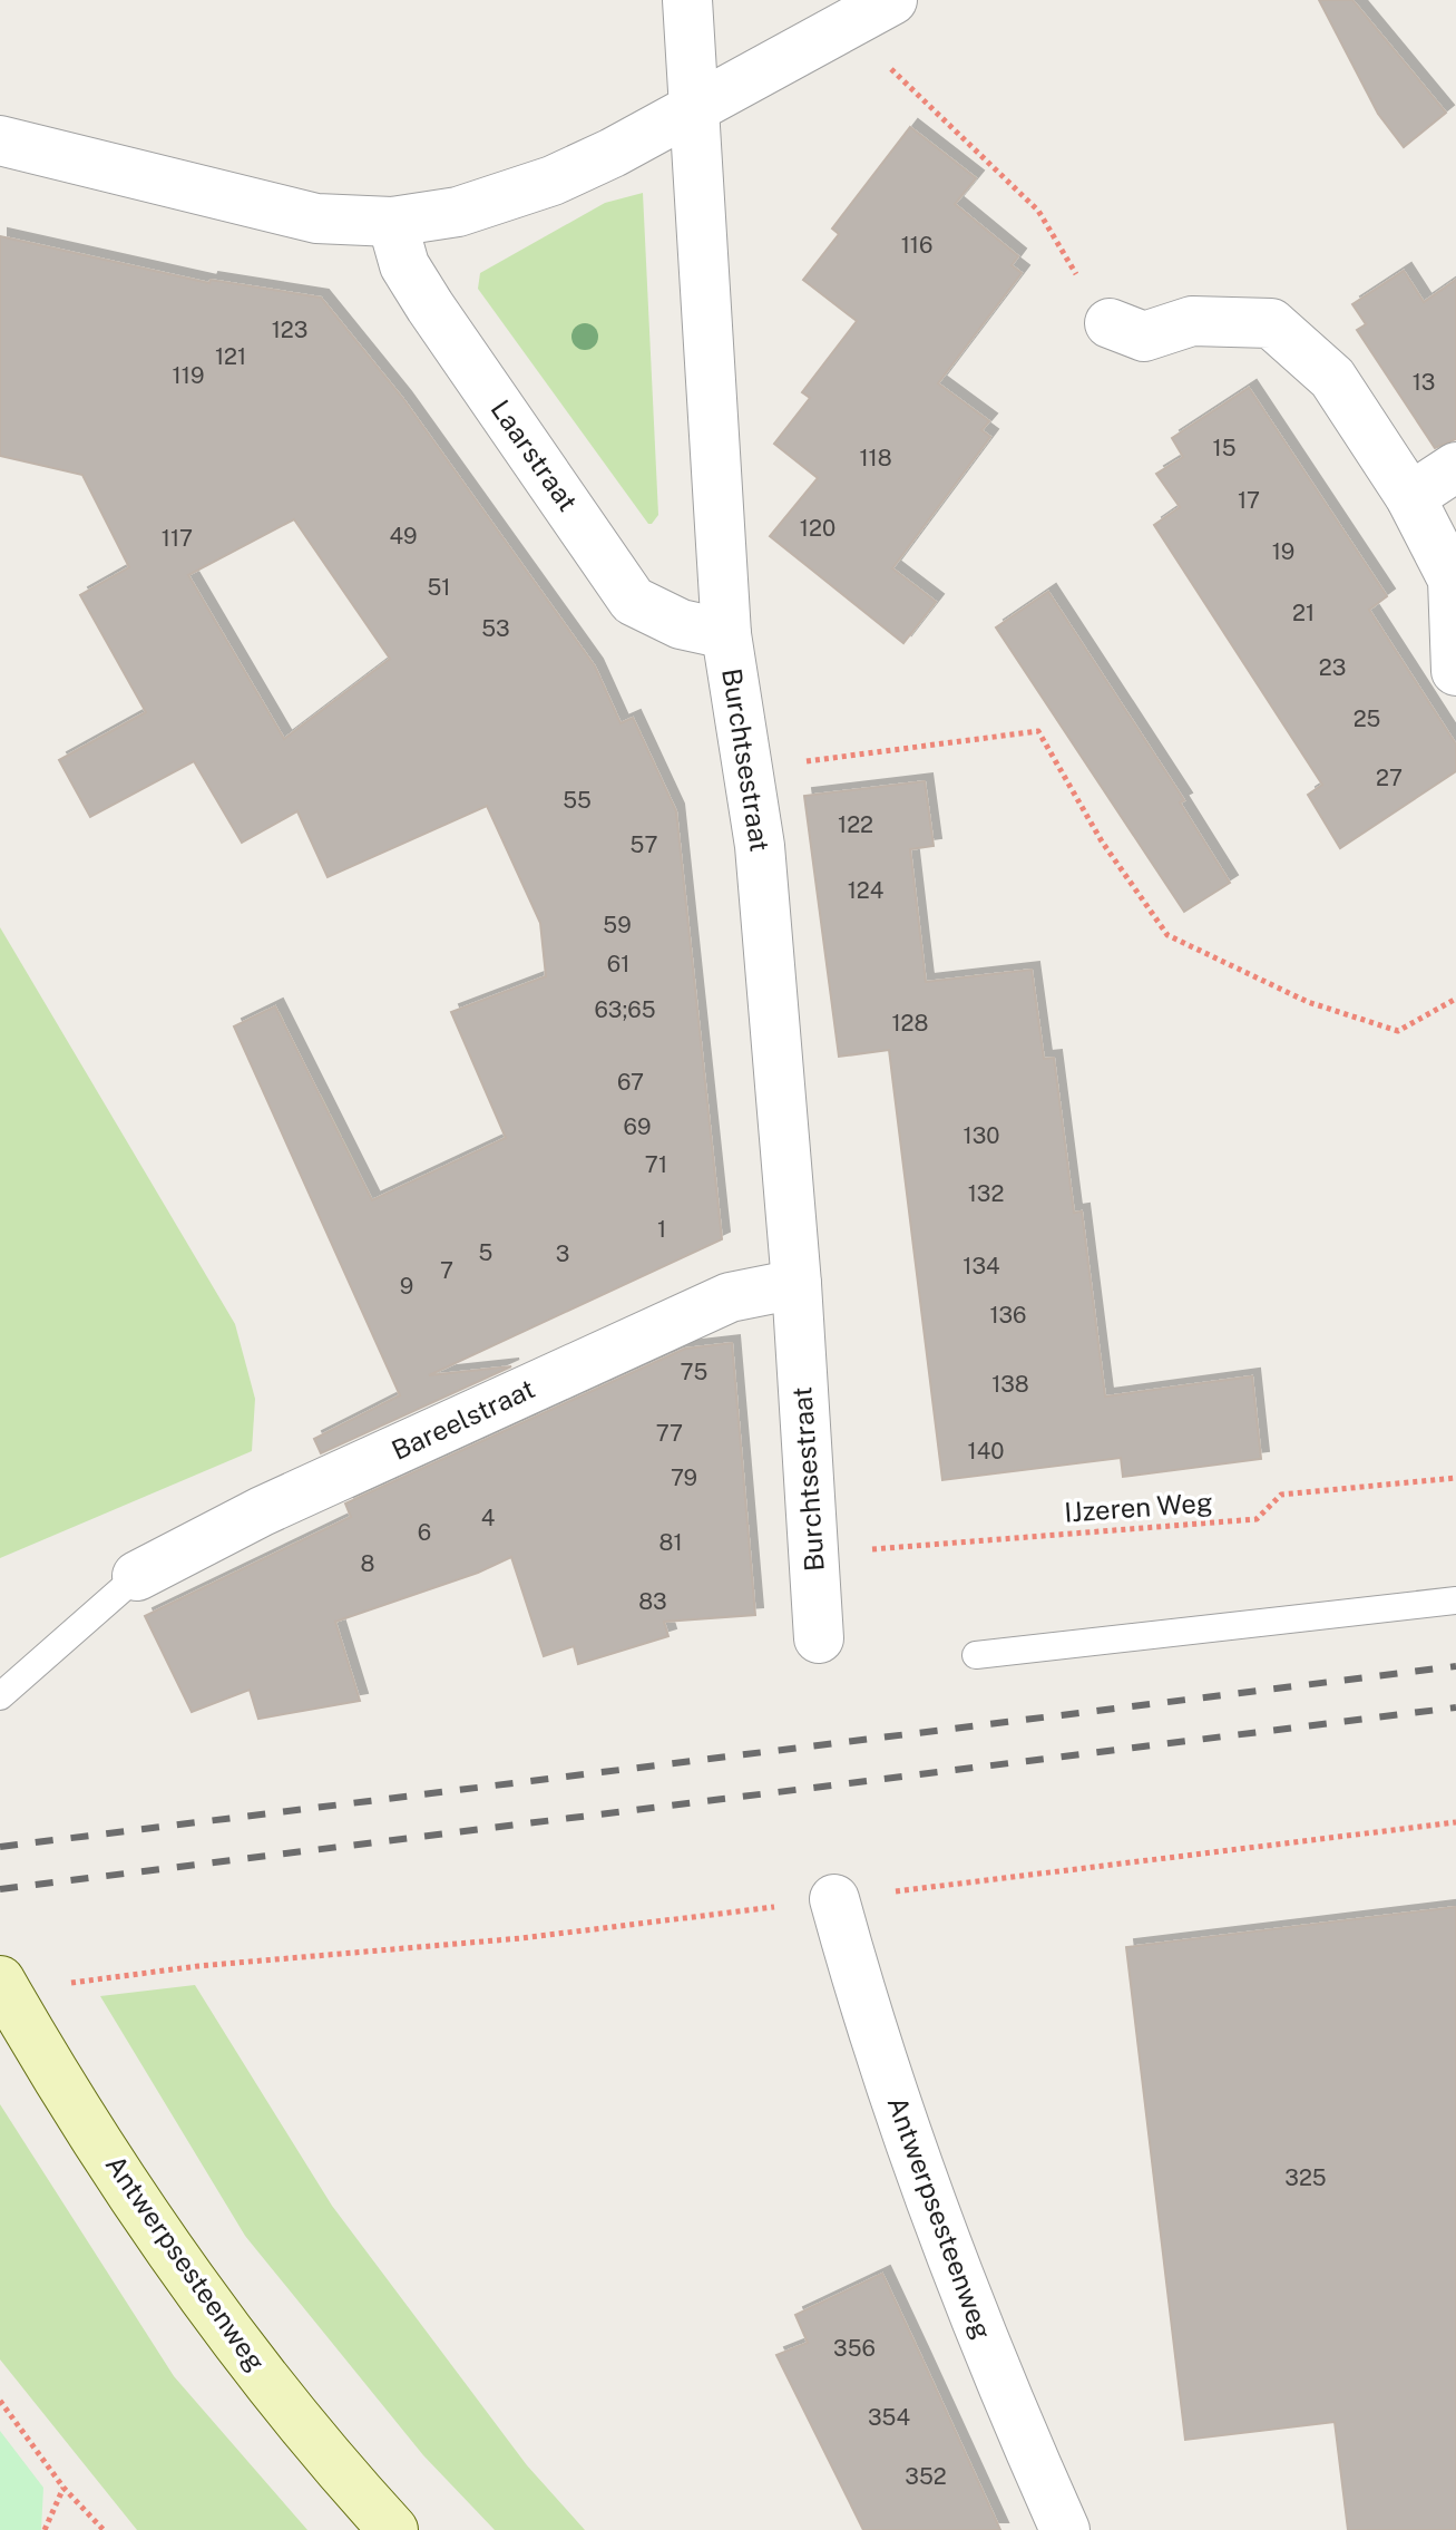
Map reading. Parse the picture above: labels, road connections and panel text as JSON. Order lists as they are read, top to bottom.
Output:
{
  "streets": {
    "street": [
      "Laarstraat",
      "Burchtsestraat",
      "Bareelstraat",
      "Antwerpsesteenweg"
    ],
    "path": ["IJzeren Weg"]
  },
  "crossings": [
    ["Laarstraat", "Burchtsestraat"],
    ["Burchtsestraat", "Bareelstraat"],
    ["Burchtsestraat", "IJzeren Weg"]
  ],
  "house_numbers": [
    "116",
    "123",
    "121",
    "119",
    "13",
    "15",
    "118",
    "17",
    "120",
    "49",
    "117",
    "19",
    "51",
    "21",
    "53",
    "23",
    "25",
    "27",
    "55",
    "122",
    "57",
    "124",
    "59",
    "61",
    "63;65",
    "128",
    "67",
    "69",
    "130",
    "71",
    "132",
    "1",
    "5",
    "3",
    "134",
    "7",
    "9",
    "136",
    "75",
    "138",
    "77",
    "140",
    "79",
    "4",
    "6",
    "81",
    "8",
    "83",
    "325",
    "356",
    "354",
    "352"
  ]
}
